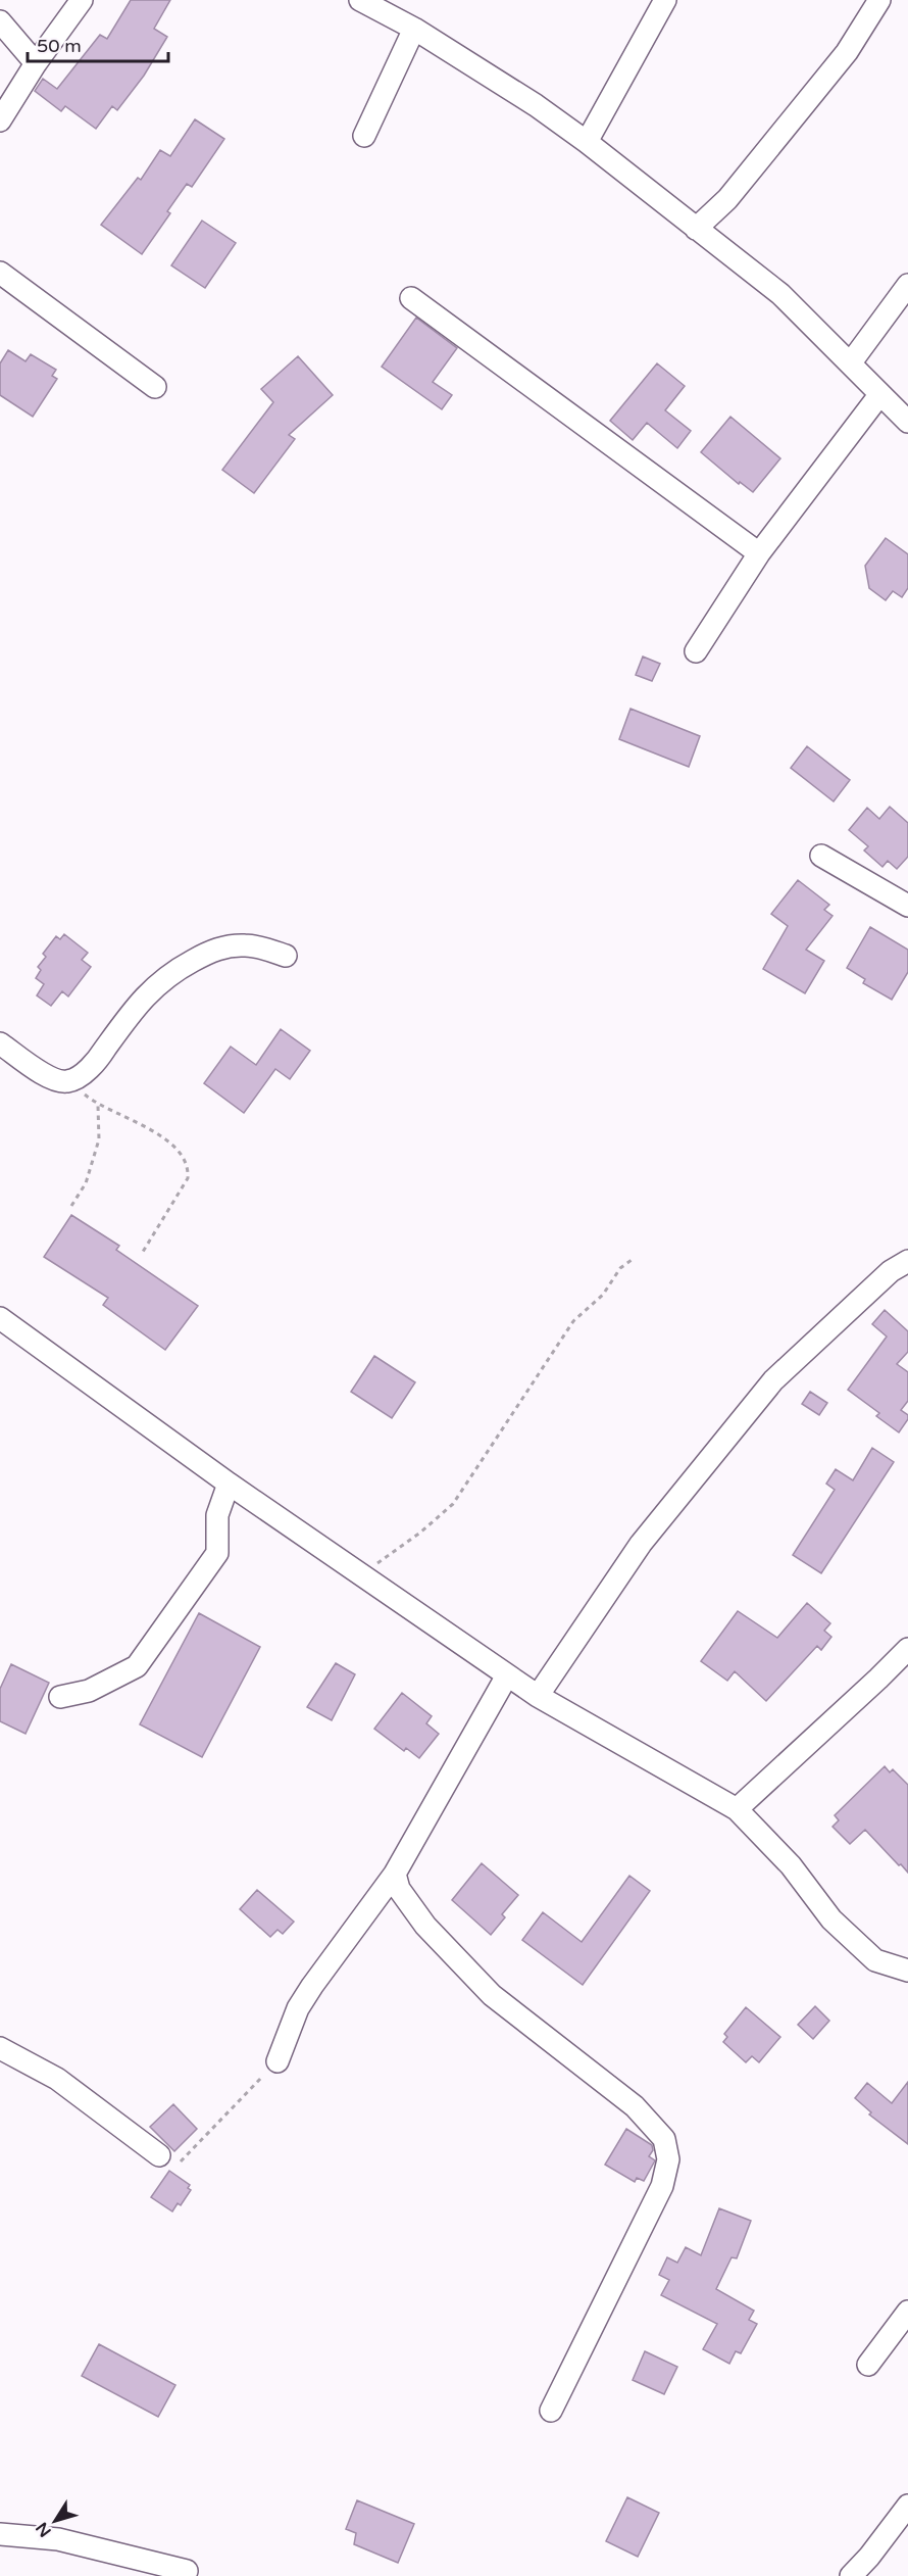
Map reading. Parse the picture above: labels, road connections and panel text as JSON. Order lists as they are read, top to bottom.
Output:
{
  "scale_bar": "50 m",
  "north": "bottom left"
}
